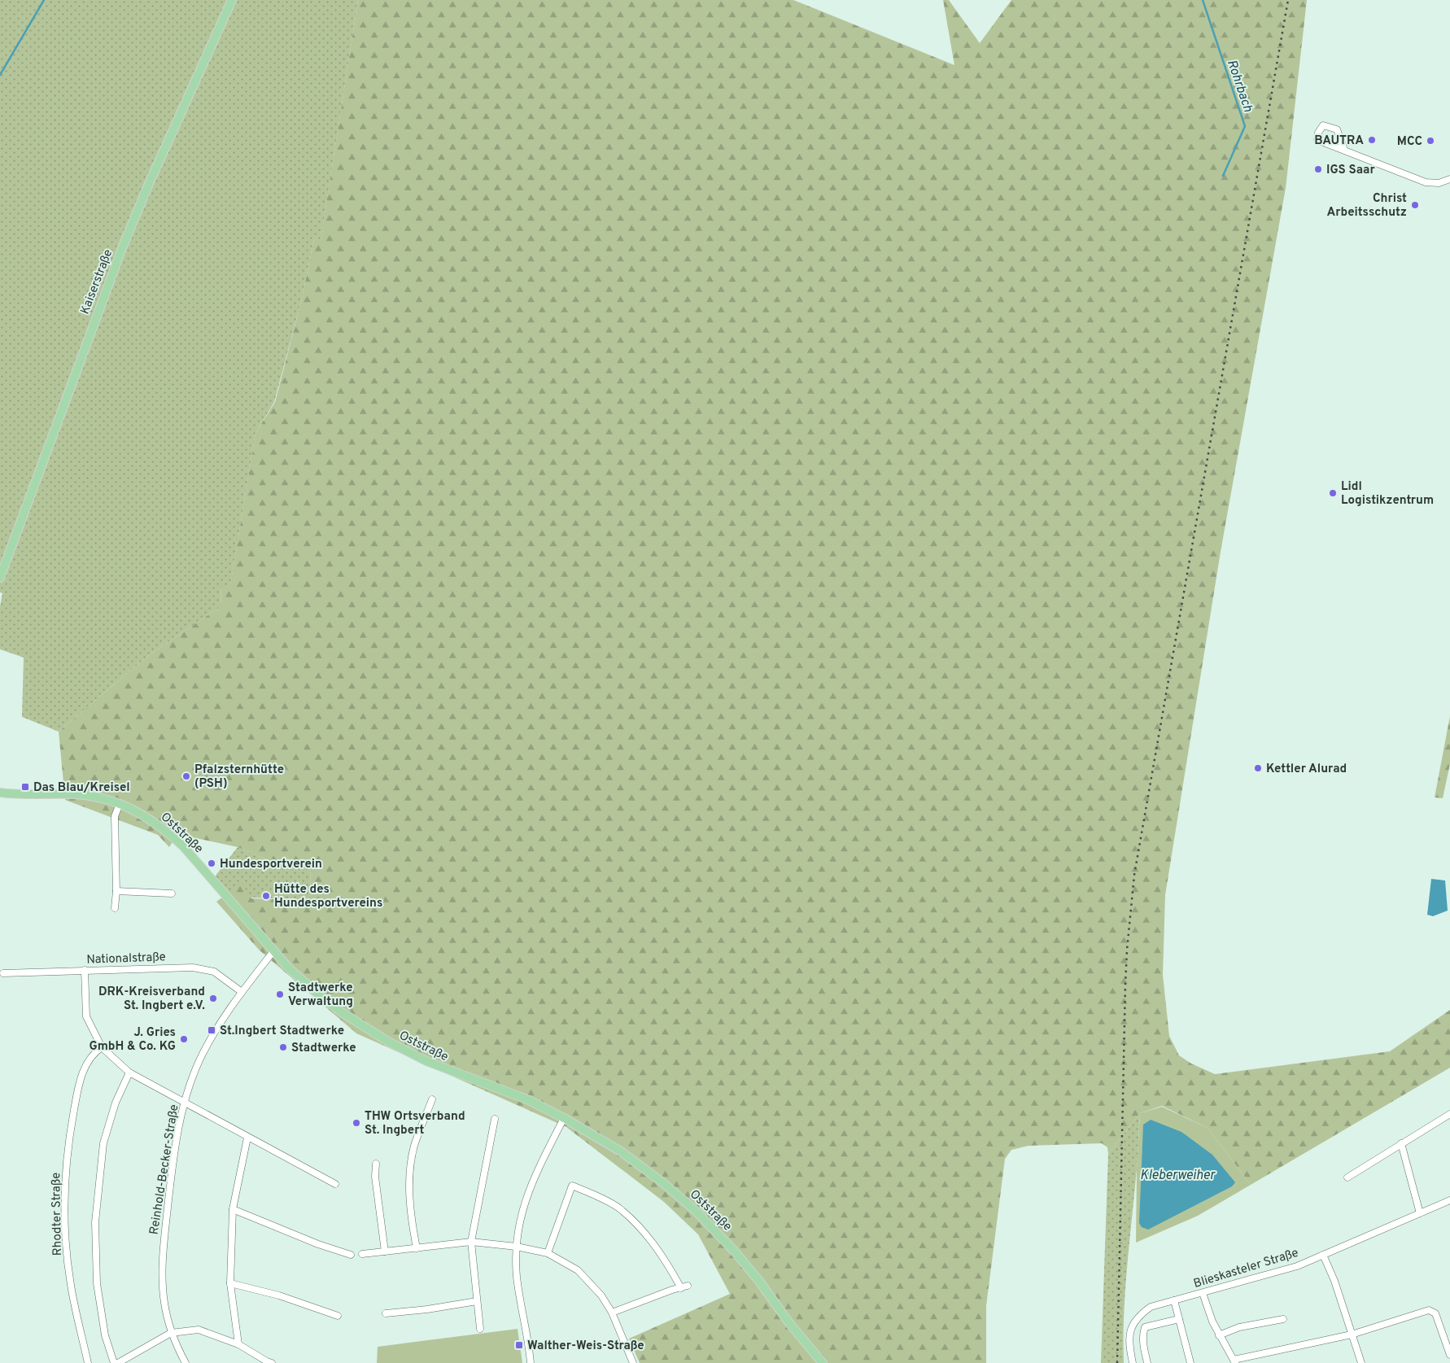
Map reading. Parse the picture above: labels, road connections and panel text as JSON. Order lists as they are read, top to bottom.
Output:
{
  "streets": {
    "main road": ["Kaiserstraße", "Oststraße"],
    "street": [
      "Nationalstraße",
      "Reinhold-Becker-Straße",
      "Rhodter Straße",
      "Blieskasteler Straße"
    ]
  },
  "crossings": [
    ["Oststraße", "Reinhold-Becker-Straße"],
    ["Nationalstraße", "Reinhold-Becker-Straße"]
  ],
  "water": ["Rohrbach", "Kleberweiher"],
  "places": {
    "other": [
      "BAUTRA",
      "MCC",
      "IGS Saar",
      "Christ Arbeitsschutz",
      "Lidl Logistikzentrum",
      "Kettler Alurad",
      "Pfalzsternhütte (PSH)",
      "Hundesportverein",
      "Hütte des Hundesportvereins",
      "Stadtwerke Verwaltung",
      "DRK-Kreisverband St. Ingbert e.V.",
      "J. Gries GmbH & Co. KG",
      "Stadtwerke",
      "THW Ortsverband St. Ingbert"
    ],
    "transit": ["Das Blau/Kreisel", "St.Ingbert Stadtwerke", "Walther-Weis-Straße"]
  }
}
